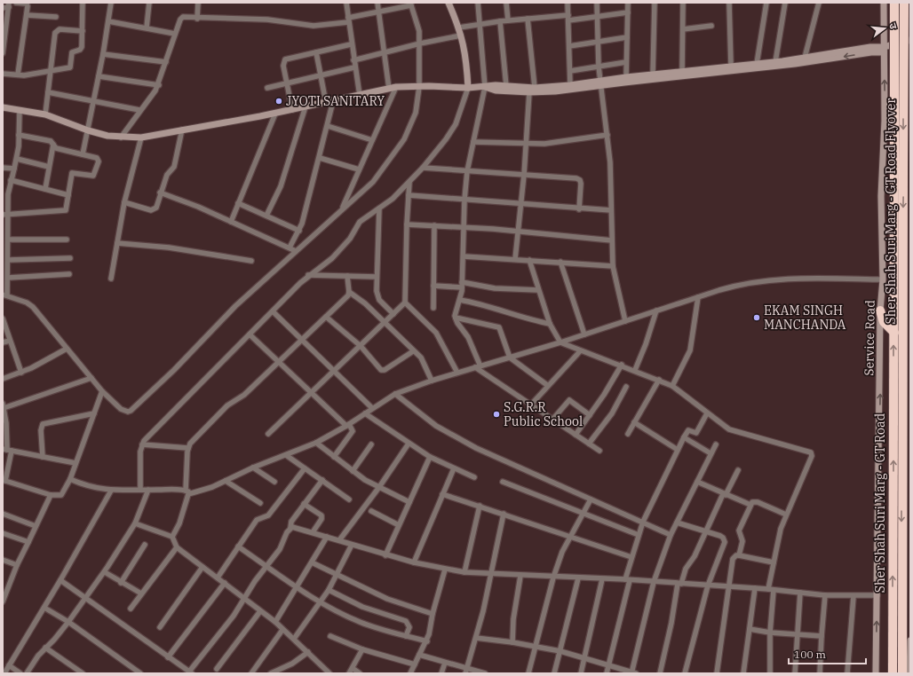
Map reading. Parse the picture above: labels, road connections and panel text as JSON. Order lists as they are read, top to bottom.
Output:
{
  "streets": {
    "highway": ["Sher Shah Suri Marg - GT Road Flyover", "Sher Shah Suri Marg - GT Road"],
    "street": ["Service Road"]
  },
  "crossings": [
    ["Sher Shah Suri Marg - GT Road Flyover", "Sher Shah Suri Marg - GT Road"]
  ],
  "places": ["JYOTI SANITARY", "EKAM SINGH MANCHANDA", "S.G.R.R Public School"],
  "scale_bar": "100 m",
  "north": "right"
}
